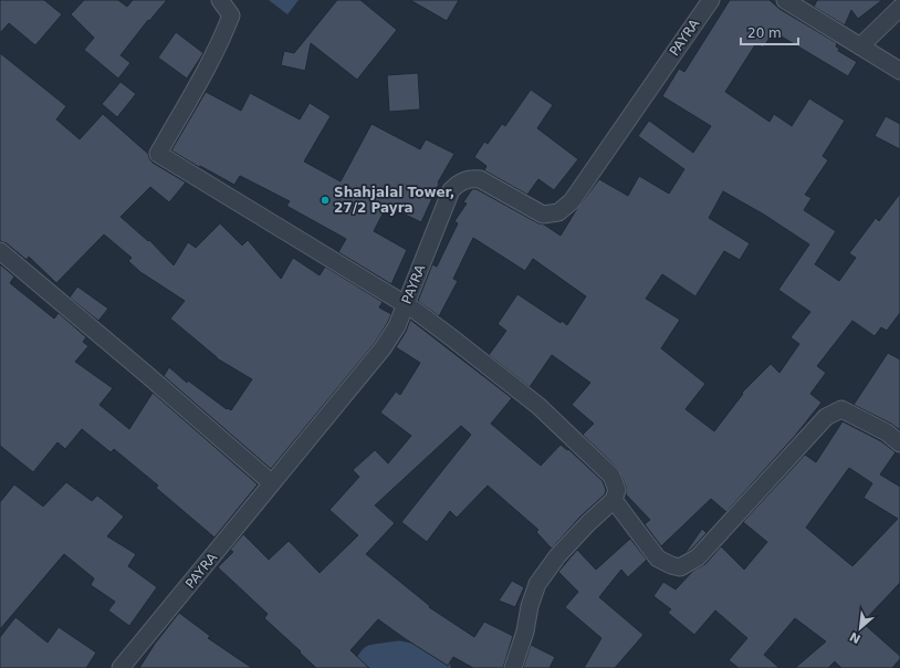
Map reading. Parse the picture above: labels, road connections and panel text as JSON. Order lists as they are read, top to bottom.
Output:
{
  "streets": {
    "street": ["PAYRA"]
  },
  "places": ["Shahjalal Tower, 27/2 Payra"],
  "scale_bar": "20 m",
  "north": "bottom left"
}
